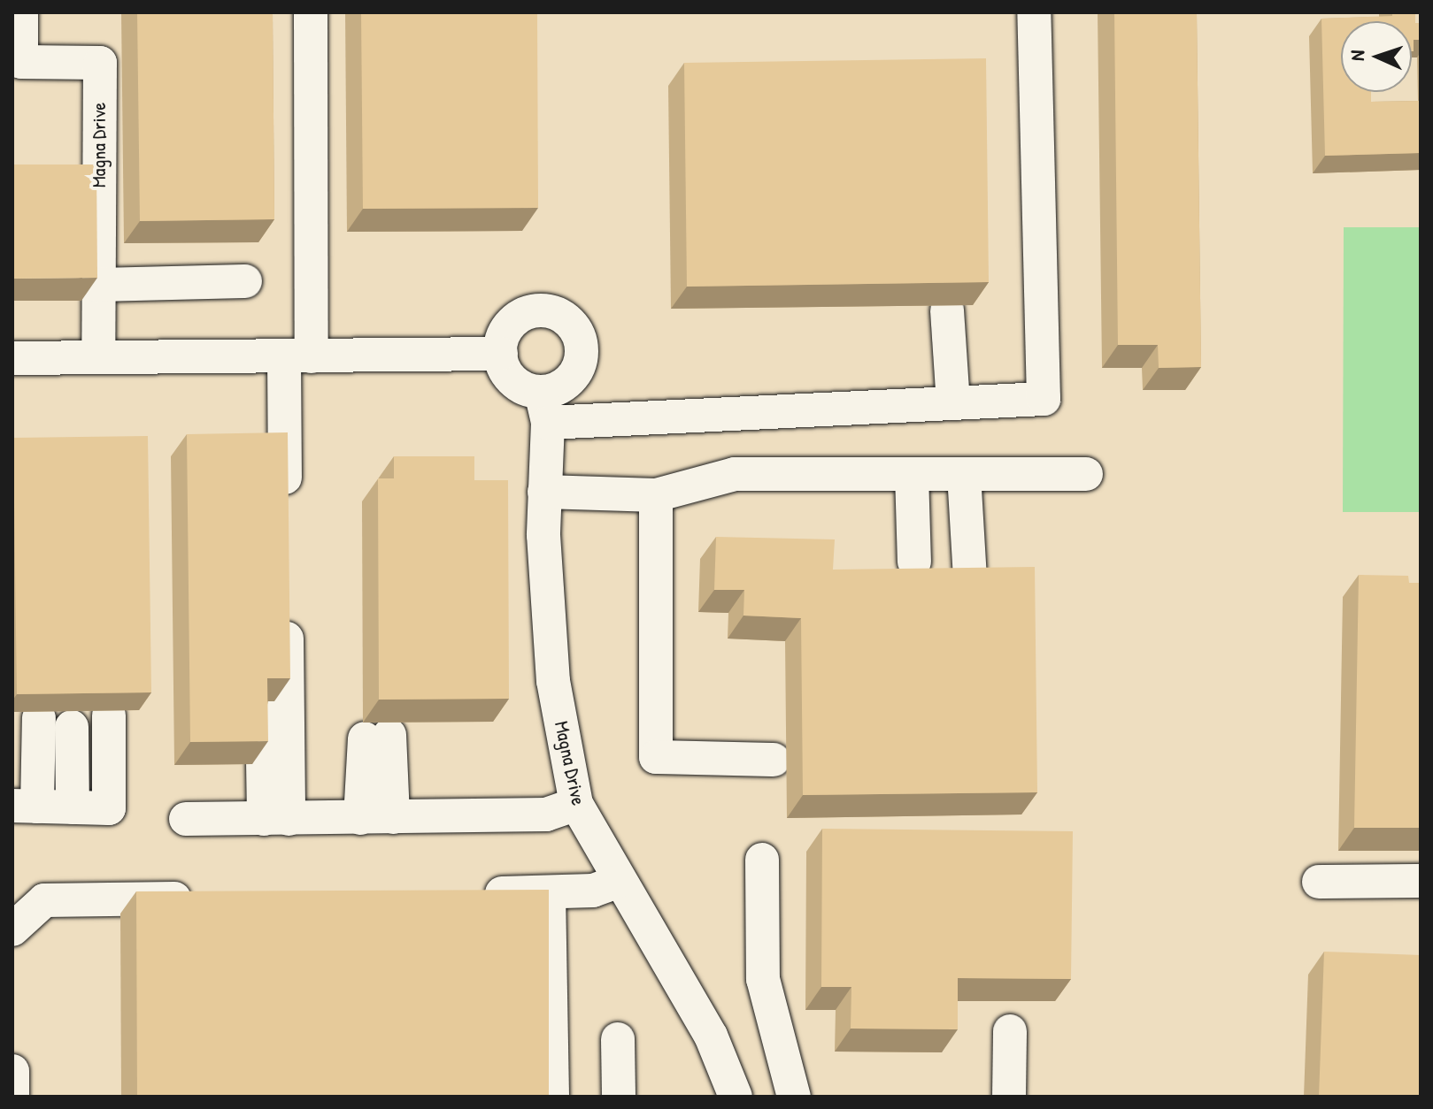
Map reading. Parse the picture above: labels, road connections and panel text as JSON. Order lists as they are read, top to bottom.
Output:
{
  "streets": {
    "street": ["Magna Drive"]
  },
  "north": "left"
}
